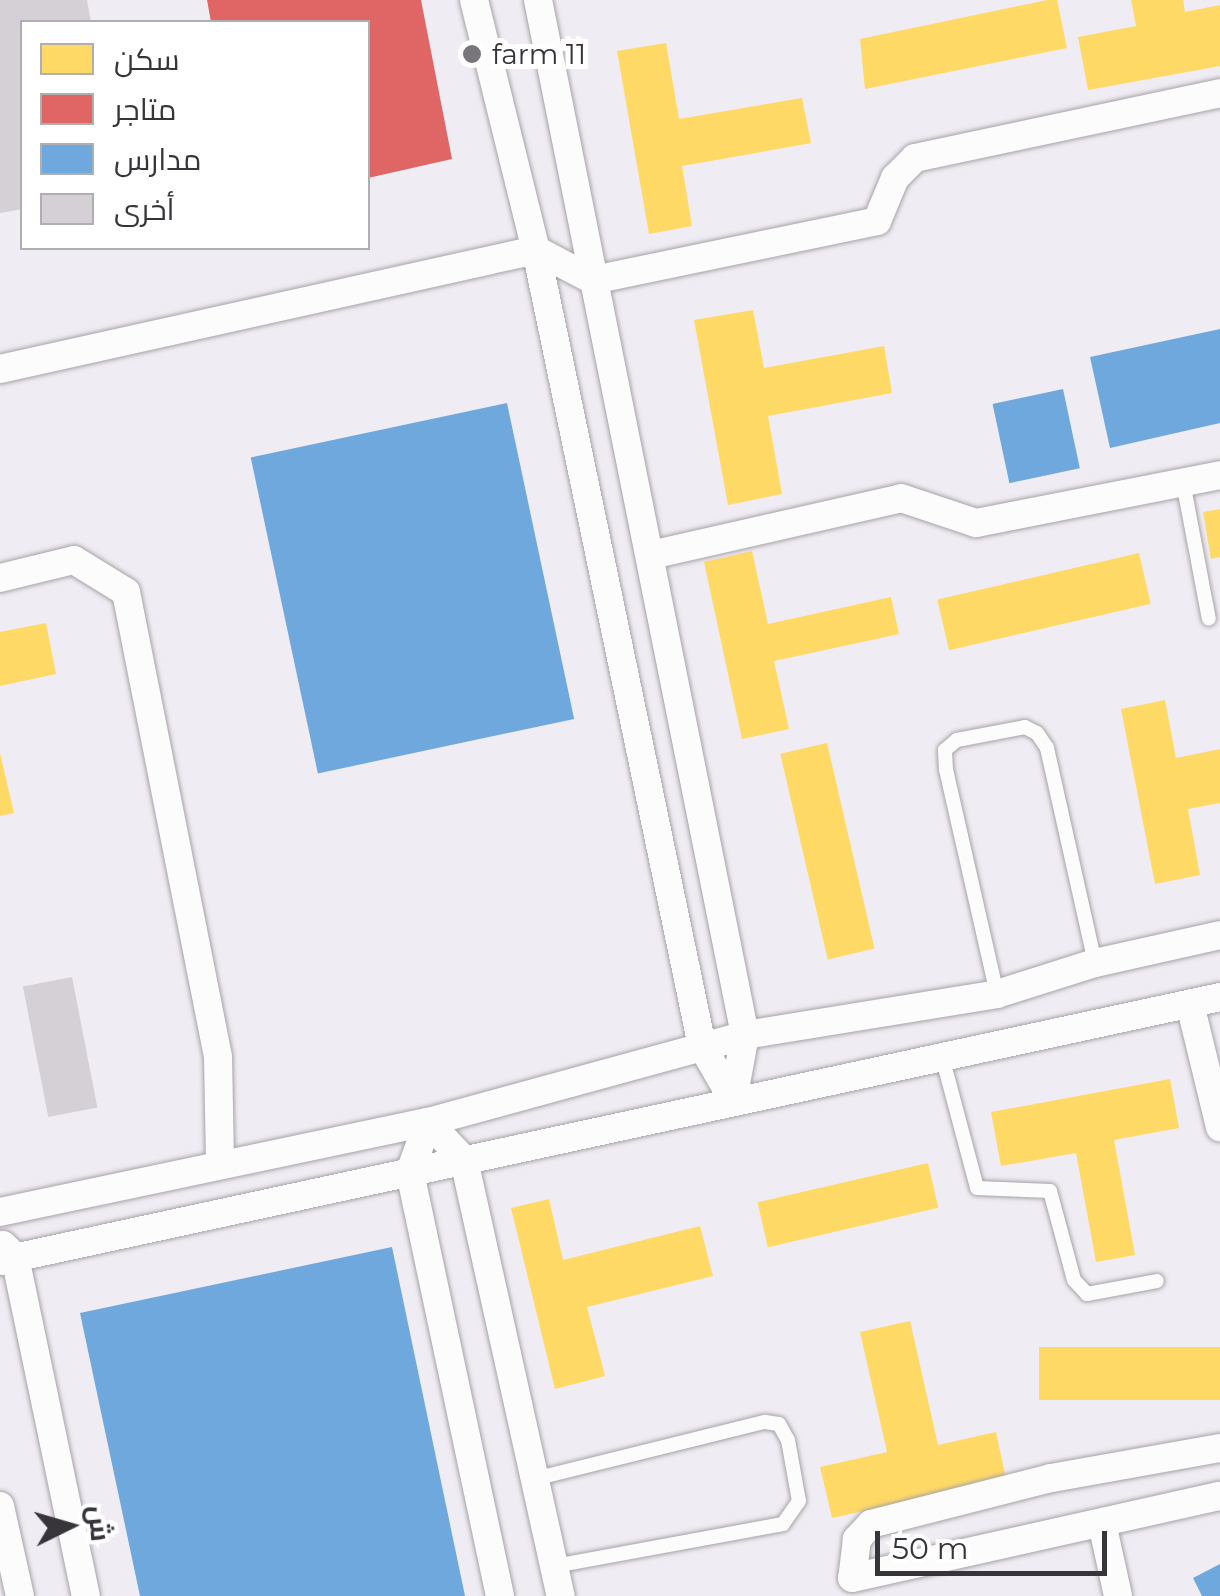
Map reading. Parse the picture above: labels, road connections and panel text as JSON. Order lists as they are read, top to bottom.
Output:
{
  "places": ["farm 11"],
  "legend": [
    "سكن",
    "متاجر",
    "مدارس",
    "أخرى"
  ],
  "scale_bar": "50 m",
  "north": "right"
}
